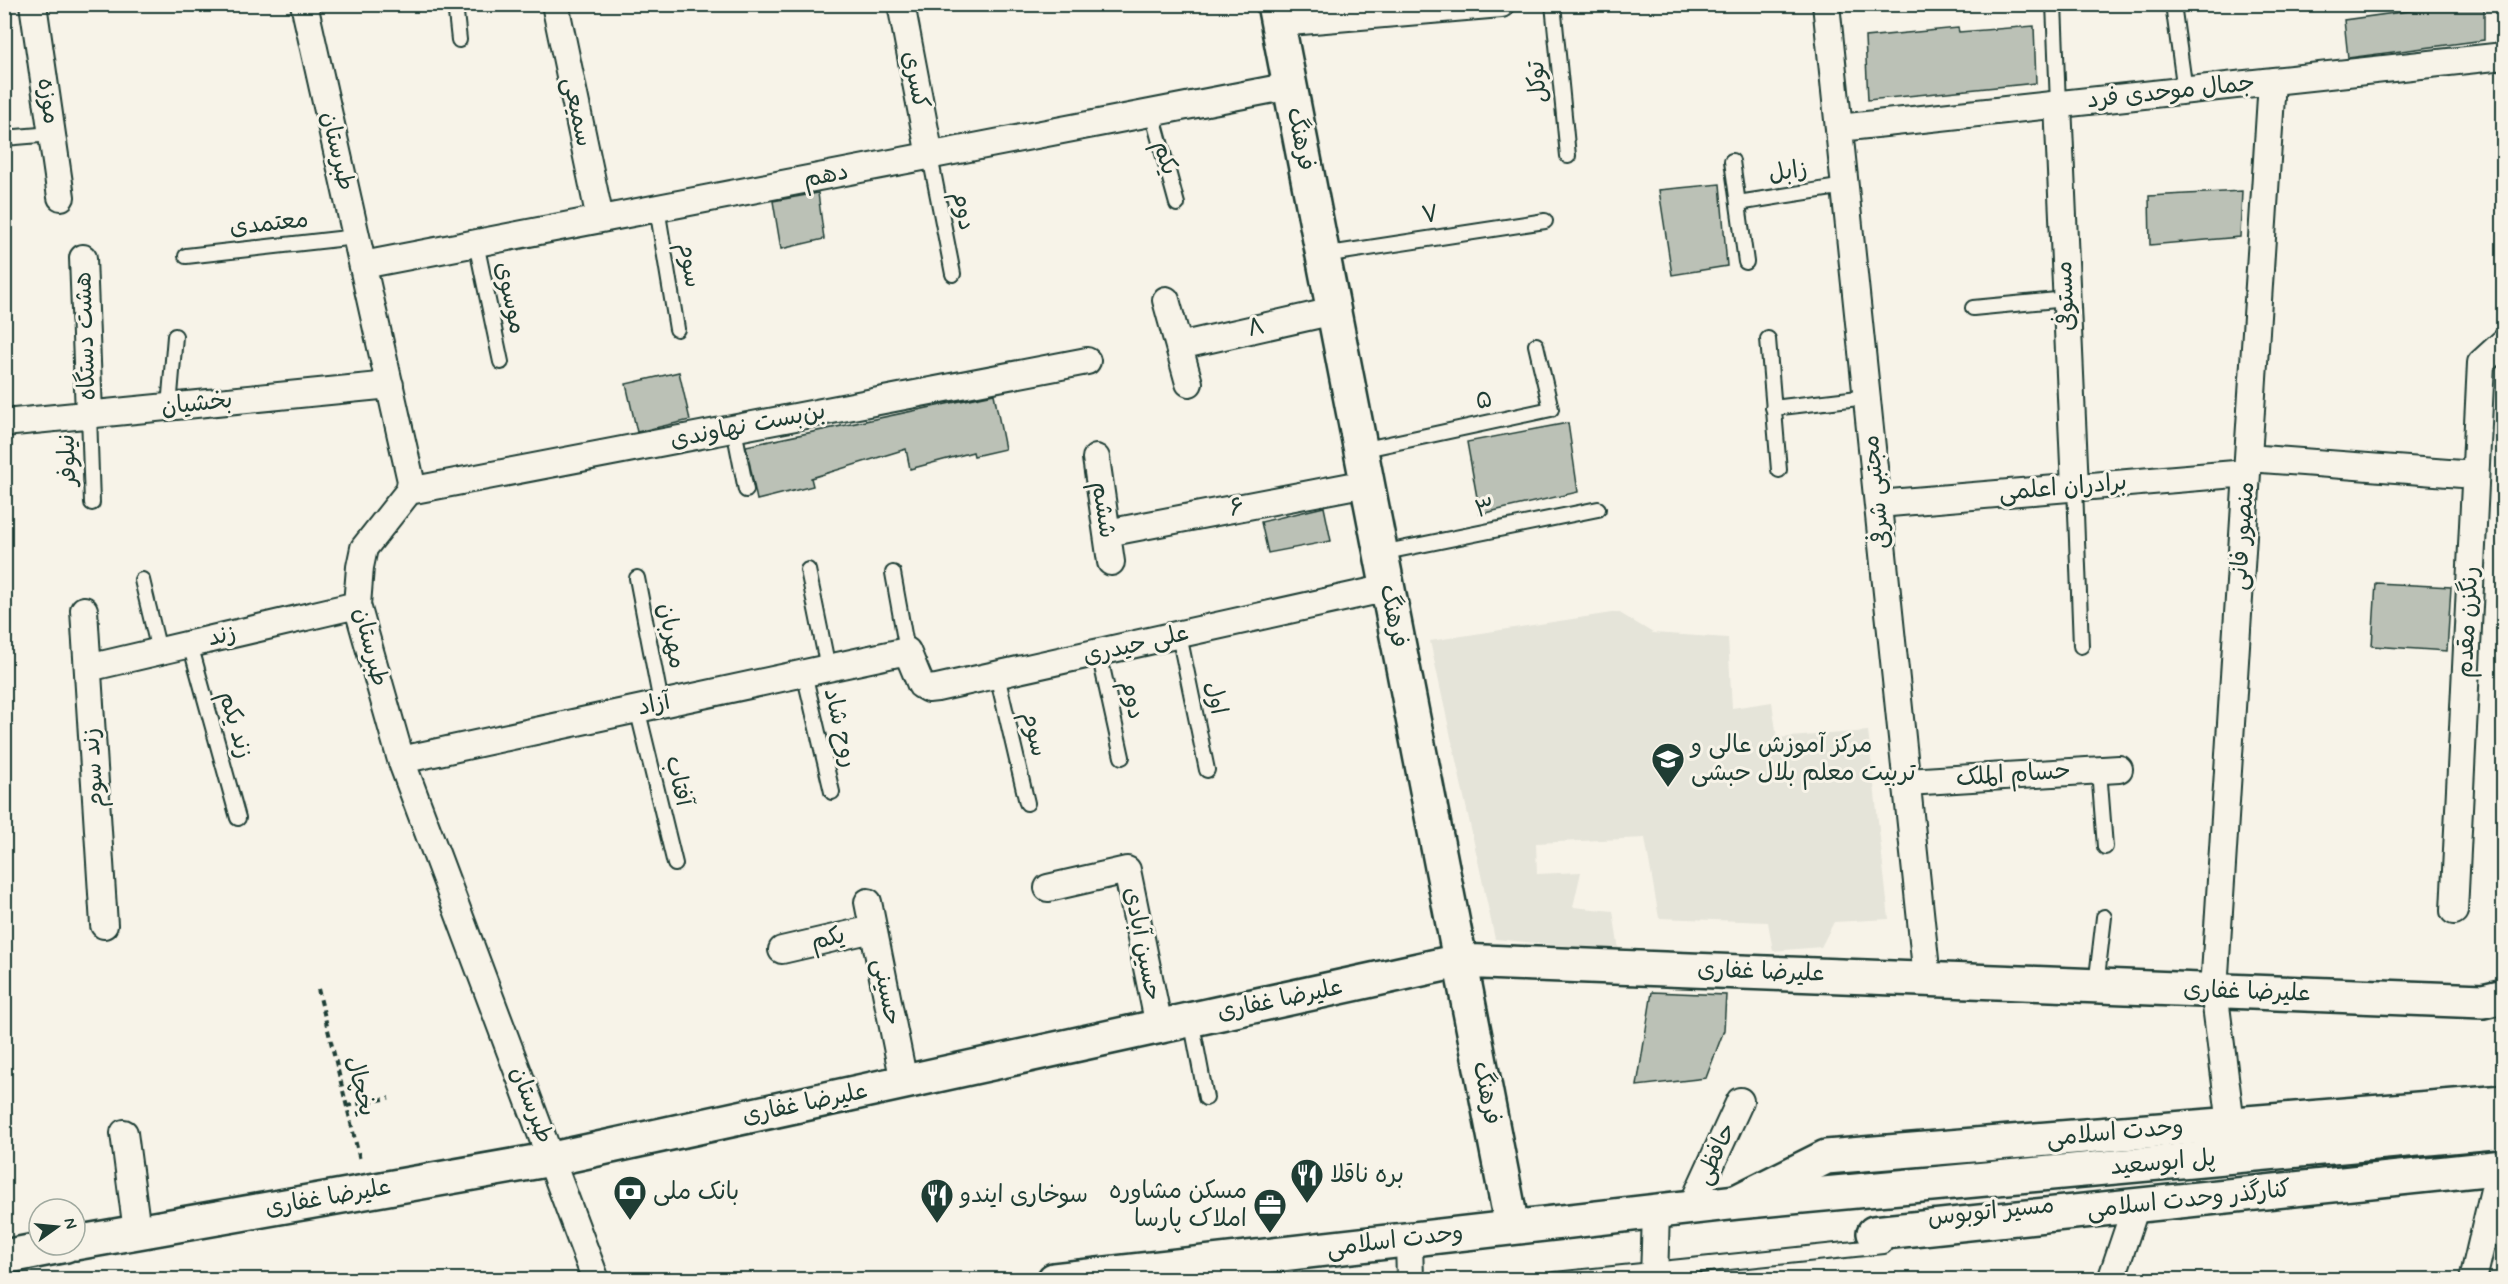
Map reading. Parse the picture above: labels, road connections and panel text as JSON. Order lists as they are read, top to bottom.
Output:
{
  "streets": {
    "street": [
      "کسری",
      "جمال موحدی فرد",
      "موزه",
      "سمیعی",
      "فرهنگ",
      "طبرستان",
      "یکم",
      "دهم",
      "مستوفی",
      "۸",
      "هشت دستگاه",
      "بخشیان",
      "بن‌بست نهاوندی",
      "برادران اعلمی",
      "مجتبی شرفی",
      "۶",
      "ششم",
      "منصور فانی",
      "رنگزن مقدم",
      "زند",
      "علی حیدری",
      "آزاد",
      "زند سوم",
      "حسام الملک",
      "حسین آبادی",
      "علیرضا غفاری",
      "حسینی",
      "وحدت اسلامی",
      "حافظی",
      "پل ابوسعید",
      "کنارگذر وحدت اسلامی"
    ],
    "lane": [
      "توکل",
      "زابل",
      "دوم",
      "۷",
      "معتمدی",
      "سوم",
      "موسوی",
      "۵",
      "نیلوفر",
      "۳",
      "مهربان",
      "اول",
      "زند یکم",
      "روح شاد",
      "آفتاب",
      "مسیر اتوبوس"
    ],
    "path": ["یخچال"]
  },
  "crossings": [
    ["کسری", "دهم"],
    ["کسری", "دوم"],
    ["جمال موحدی فرد", "مستوفی"],
    ["جمال موحدی فرد", "مجتبی شرفی"],
    ["جمال موحدی فرد", "منصور فانی"],
    ["سمیعی", "دهم"],
    ["فرهنگ", "دهم"],
    ["فرهنگ", "۷"],
    ["فرهنگ", "۸"],
    ["فرهنگ", "۵"],
    ["فرهنگ", "۶"],
    ["فرهنگ", "۳"],
    ["فرهنگ", "علی حیدری"],
    ["فرهنگ", "علیرضا غفاری"],
    ["فرهنگ", "وحدت اسلامی"],
    ["طبرستان", "دهم"],
    ["طبرستان", "معتمدی"],
    ["طبرستان", "بخشیان"],
    ["طبرستان", "بن‌بست نهاوندی"],
    ["طبرستان", "زند"],
    ["طبرستان", "آزاد"],
    ["طبرستان", "علیرضا غفاری"],
    ["یکم", "دهم"],
    ["یکم", "حسینی"],
    ["زابل", "مجتبی شرفی"],
    ["دهم", "دوم"],
    ["دهم", "سوم"],
    ["دهم", "موسوی"],
    ["دوم", "علی حیدری"],
    ["سوم", "علی حیدری"],
    ["مستوفی", "برادران اعلمی"],
    ["هشت دستگاه", "بخشیان"],
    ["هشت دستگاه", "نیلوفر"],
    ["بخشیان", "نیلوفر"],
    ["برادران اعلمی", "مجتبی شرفی"],
    ["برادران اعلمی", "منصور فانی"],
    ["برادران اعلمی", "رنگزن مقدم"],
    ["مجتبی شرفی", "حسام الملک"],
    ["مجتبی شرفی", "علیرضا غفاری"],
    ["۶", "ششم"],
    ["منصور فانی", "علیرضا غفاری"],
    ["منصور فانی", "وحدت اسلامی"],
    ["زند", "زند یکم"],
    ["زند", "زند سوم"],
    ["مهربان", "آزاد"],
    ["مهربان", "آفتاب"],
    ["علی حیدری", "اول"],
    ["علی حیدری", "آزاد"],
    ["آزاد", "روح شاد"],
    ["آزاد", "آفتاب"],
    ["حسین آبادی", "علیرضا غفاری"],
    ["علیرضا غفاری", "حسینی"],
    ["علیرضا غفاری", "یخچال"],
    ["وحدت اسلامی", "حافظی"],
    ["وحدت اسلامی", "پل ابوسعید"]
  ],
  "places": {
    "school or university": ["مرکز آموزش عالی و تربیت معلم بلال حبشی"],
    "restaurant": ["بره ناقلا", "سوخاری ایندو"],
    "bank": ["بانک ملی"],
    "office": ["مسکن مشاوره املاک پارسا"]
  },
  "north": "right"
}
